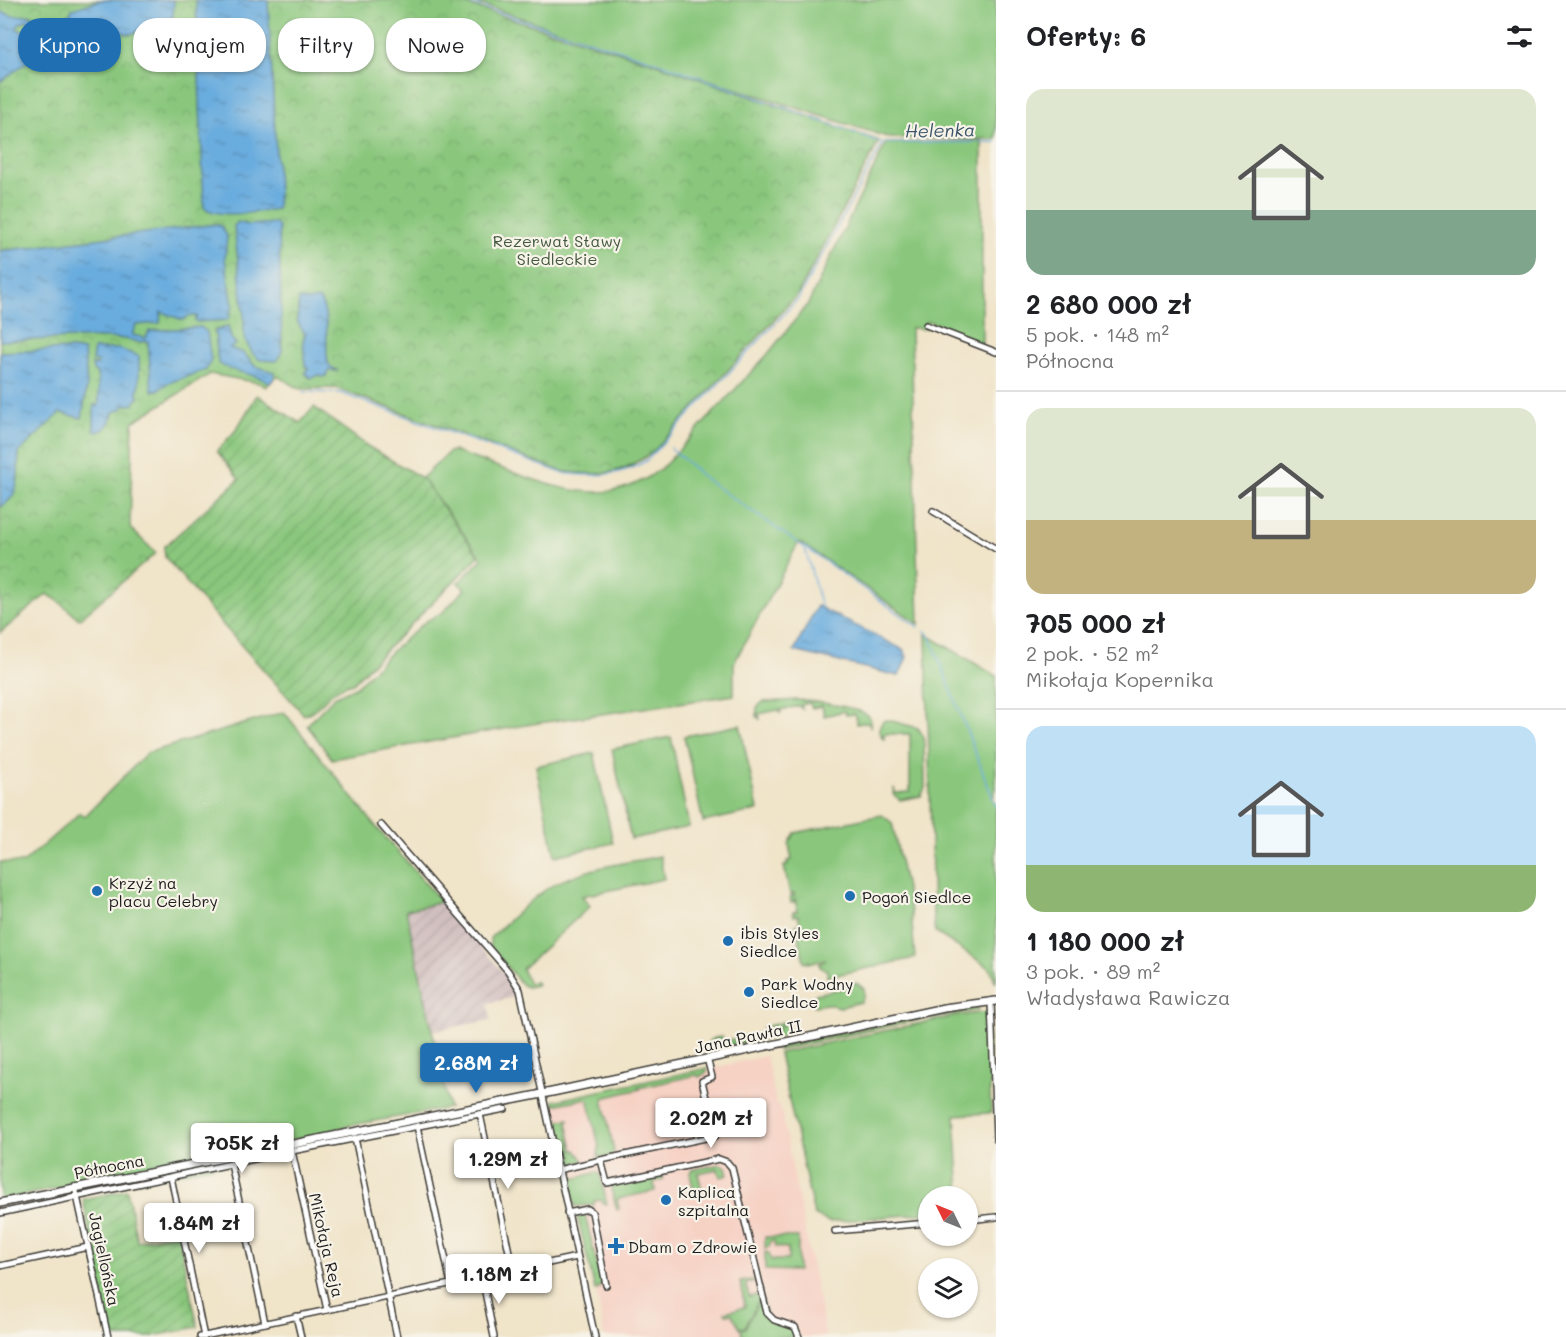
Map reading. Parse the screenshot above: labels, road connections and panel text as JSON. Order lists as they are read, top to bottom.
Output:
{
  "streets": {
    "main road": ["Jana Pawła II", "Północna"],
    "street": ["Mikołaja Reja", "Jagiellońska"]
  },
  "crossings": [
    ["Jana Pawła II", "Północna"],
    ["Północna", "Mikołaja Reja"],
    ["Północna", "Jagiellońska"]
  ],
  "water": ["Helenka"],
  "parks": ["Rezerwat Stawy Siedleckie"],
  "places": {
    "other": [
      "Krzyż na placu Celebry",
      "Pogoń Siedlce",
      "ibis Styles Siedlce",
      "Park Wodny Siedlce",
      "Kaplica szpitalna"
    ],
    "health": ["Dbam o Zdrowie"]
  },
  "north": "top left",
  "page": {
    "heading": "Oferty: 6",
    "chip": [
      "Kupno",
      "Wynajem",
      "Filtry",
      "Nowe"
    ],
    "list": [
      {
        "name": "2 680 000 zł",
        "note": "5 pok. · 148 m² · Północna"
      },
      {
        "name": "705 000 zł",
        "note": "2 pok. · 52 m² · Mikołaja Kopernika"
      },
      {
        "name": "1 180 000 zł",
        "note": "3 pok. · 89 m² · Władysława Rawicza"
      }
    ],
    "price": [
      "2.68M zł",
      "2.02M zł",
      "705K zł",
      "1.29M zł",
      "1.84M zł",
      "1.18M zł"
    ]
  }
}
